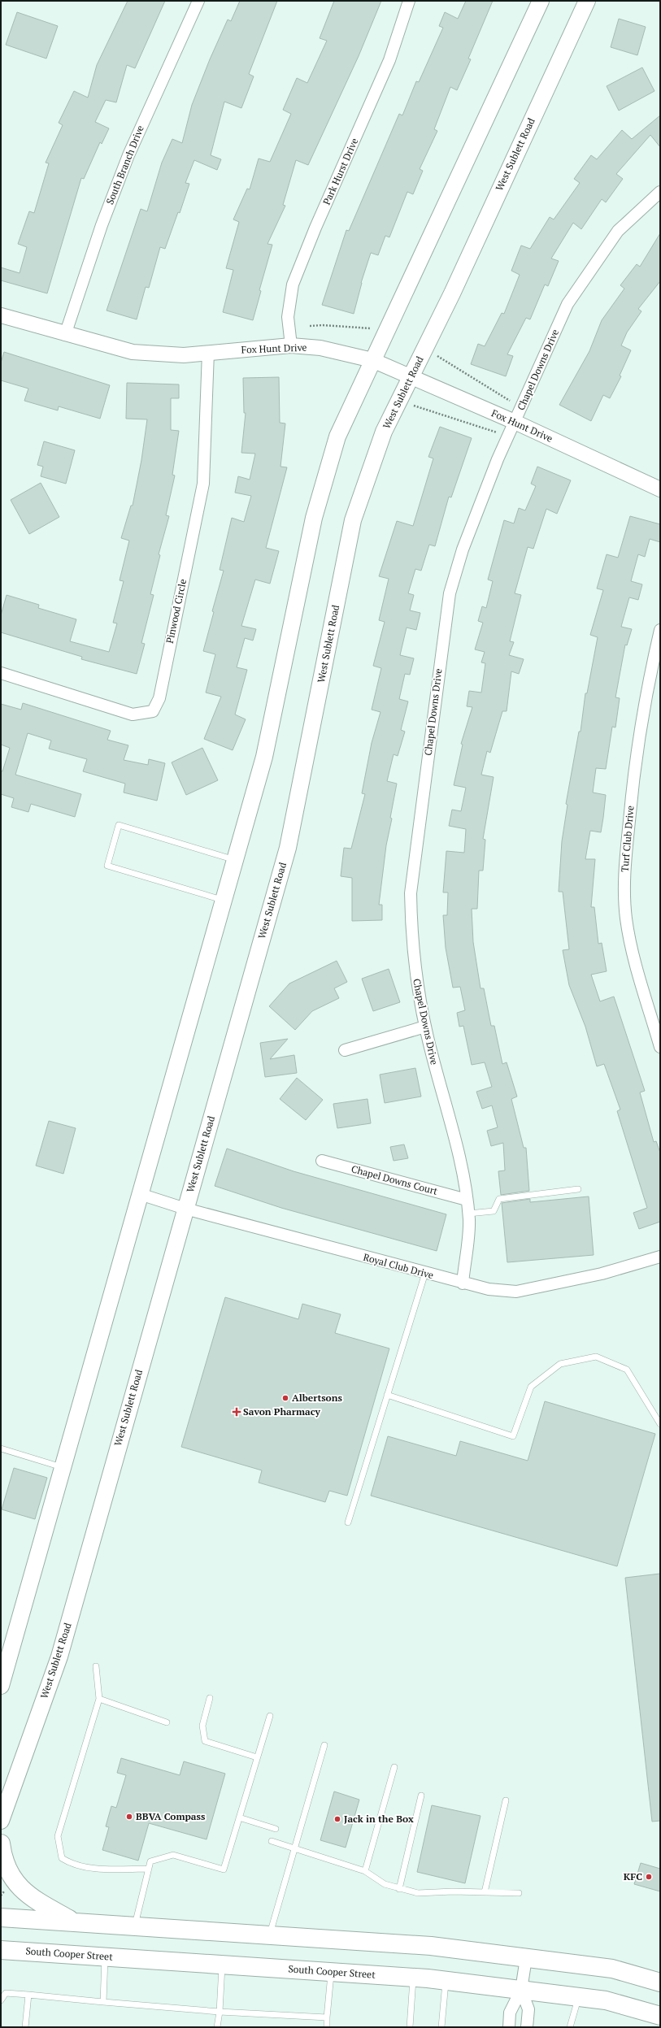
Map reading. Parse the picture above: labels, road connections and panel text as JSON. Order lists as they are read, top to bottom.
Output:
{
  "streets": {
    "main road": ["West Sublett Road", "South Cooper Street"],
    "street": [
      "South Branch Drive",
      "Park Hurst Drive",
      "Fox Hunt Drive",
      "Chapel Downs Drive",
      "Pinwood Circle",
      "Turf Club Drive",
      "Chapel Downs Court",
      "Royal Club Drive"
    ]
  },
  "crossings": [
    ["West Sublett Road", "Fox Hunt Drive"],
    ["West Sublett Road", "Royal Club Drive"],
    ["South Branch Drive", "Fox Hunt Drive"],
    ["Park Hurst Drive", "Fox Hunt Drive"],
    ["Fox Hunt Drive", "Chapel Downs Drive"],
    ["Fox Hunt Drive", "Pinwood Circle"],
    ["Chapel Downs Drive", "Chapel Downs Court"],
    ["Chapel Downs Drive", "Royal Club Drive"]
  ],
  "places": {
    "other": [
      "Albertsons",
      "BBVA Compass",
      "Jack in the Box",
      "KFC"
    ],
    "health": ["Savon Pharmacy"]
  }
}
